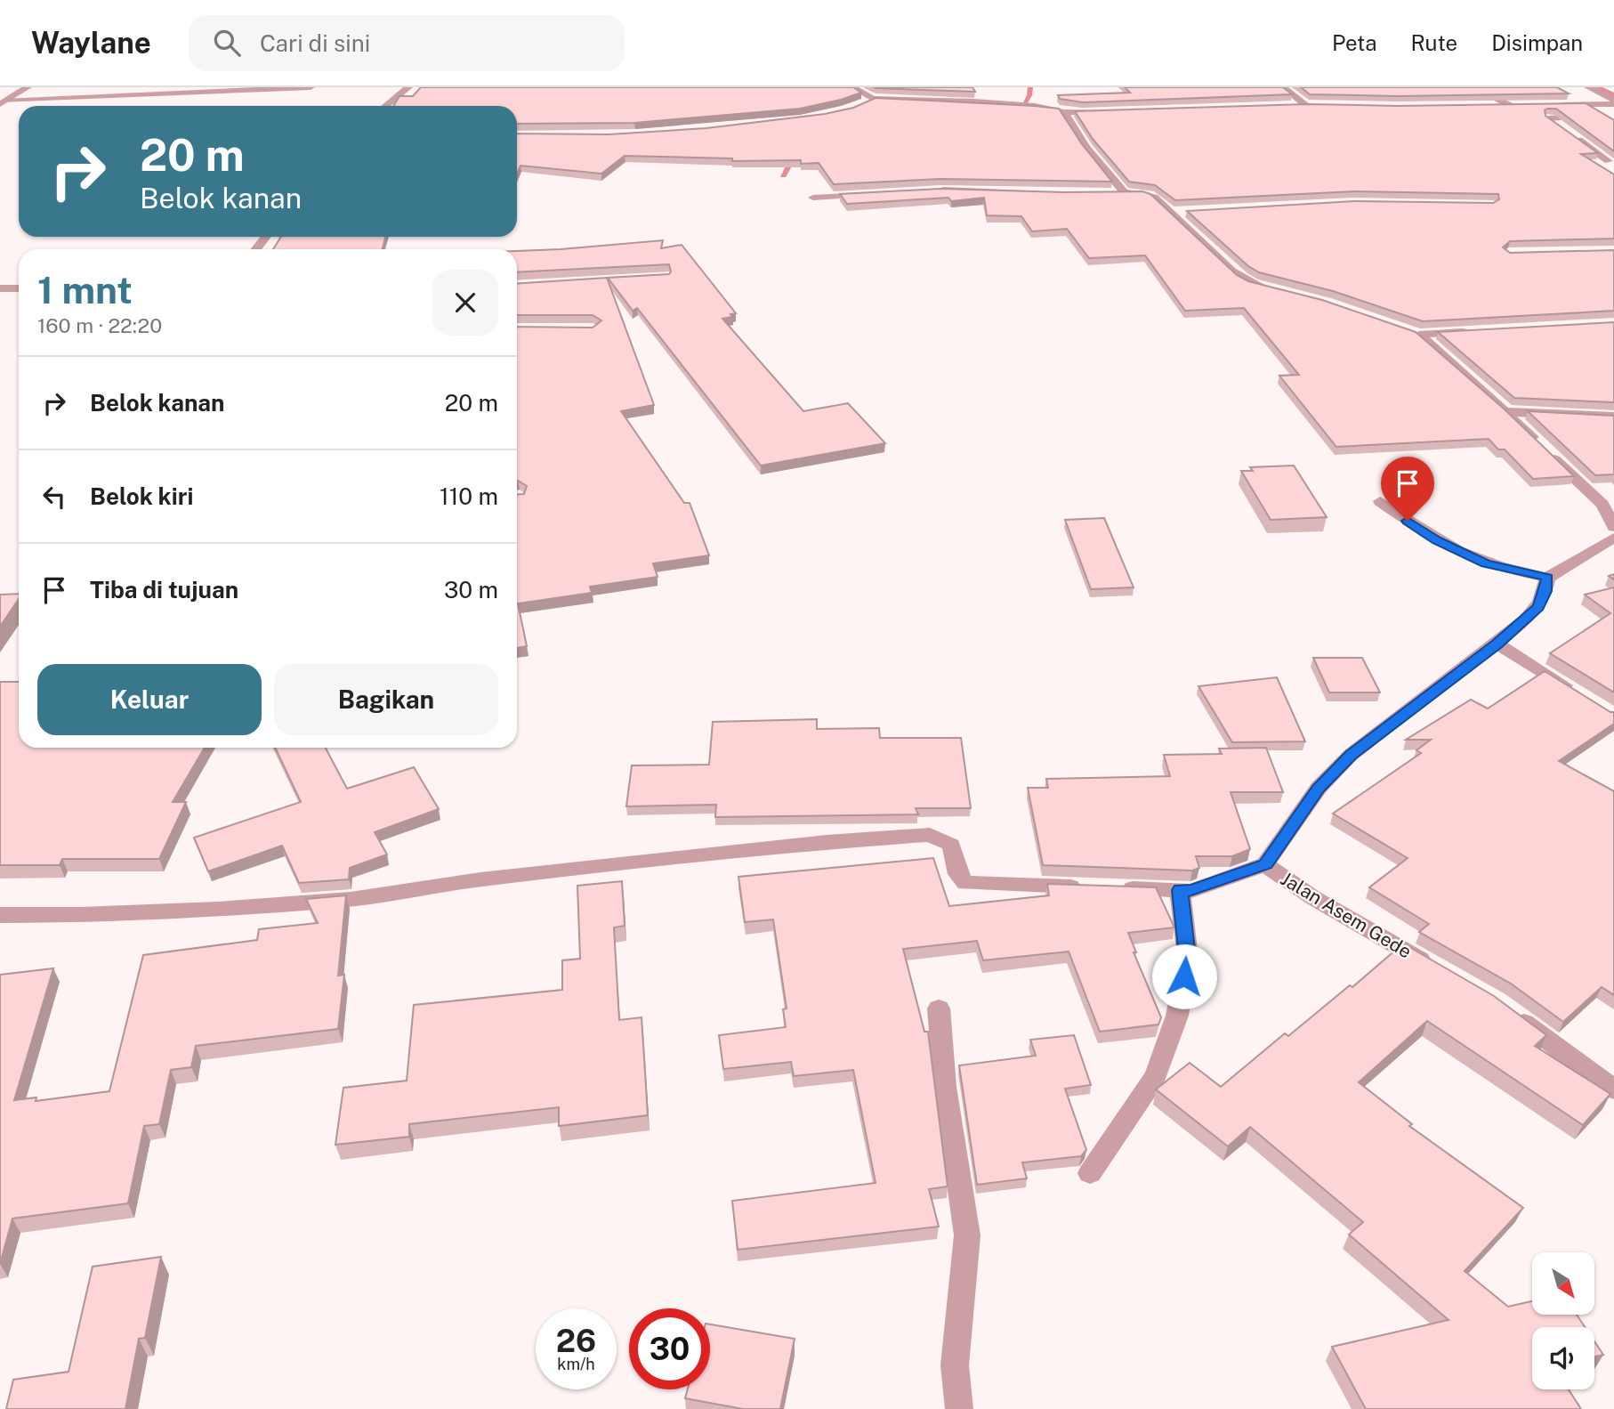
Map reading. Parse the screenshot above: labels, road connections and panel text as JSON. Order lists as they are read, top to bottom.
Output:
{
  "streets": {
    "street": ["Jalan Asem Gede"]
  },
  "north": "bottom right",
  "page": {
    "header": "Waylane",
    "search": "Cari di sini",
    "nav": ["Peta", "Rute", "Disimpan"],
    "turn": ["20 m", "Belok kanan"],
    "heading": ["1 mnt", "160 m · 22:20"],
    "list": [
      {
        "name": "Belok kanan",
        "value": "20 m"
      },
      {
        "name": "Belok kiri",
        "value": "110 m"
      },
      {
        "name": "Tiba di tujuan",
        "value": "30 m"
      }
    ],
    "buttons": ["Keluar", "Bagikan"],
    "speed": "26 km/h",
    "limit": "30"
  }
}
